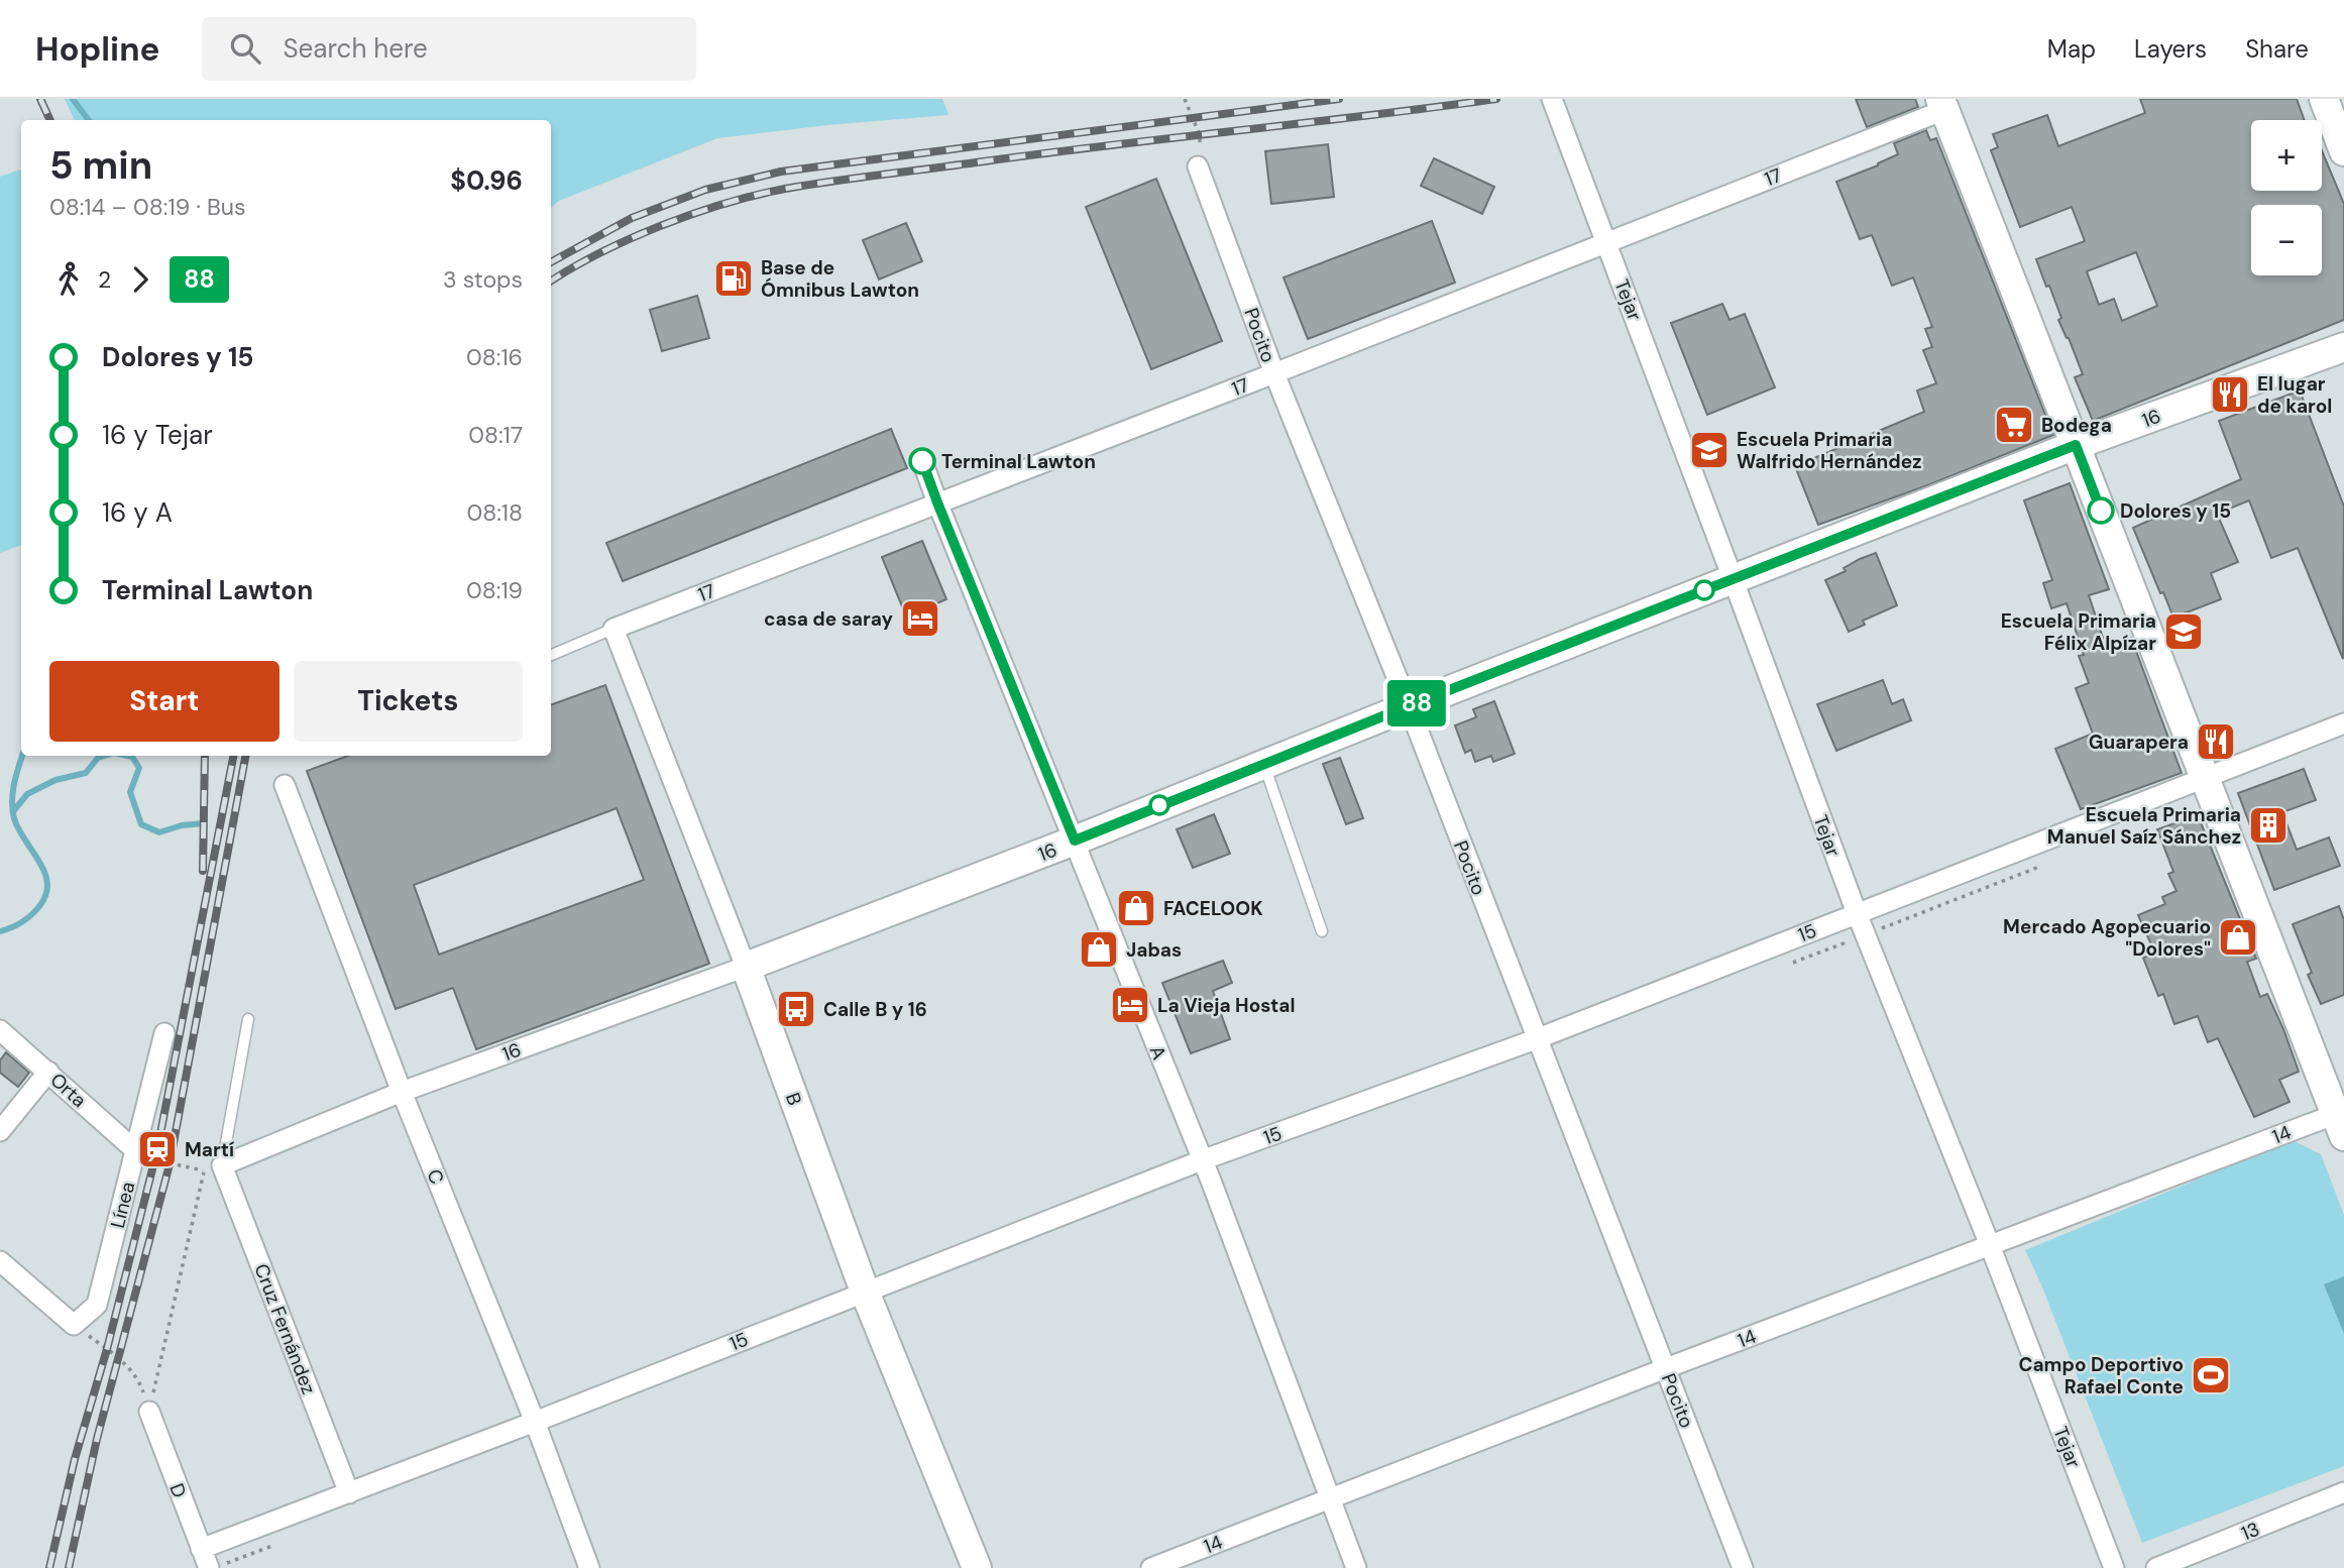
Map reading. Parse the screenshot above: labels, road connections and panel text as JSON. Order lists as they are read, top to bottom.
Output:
{
  "streets": {
    "street": [
      "17",
      "Tejar",
      "Pocito",
      "16",
      "15",
      "A",
      "Orta",
      "B",
      "14",
      "C",
      "Línea",
      "Cruz Fernández",
      "D",
      "13"
    ]
  },
  "crossings": [
    ["17", "Tejar"],
    ["17", "Pocito"],
    ["17", "A"],
    ["17", "B"],
    ["Tejar", "16"],
    ["Tejar", "15"],
    ["Tejar", "14"],
    ["Pocito", "16"],
    ["Pocito", "15"],
    ["Pocito", "14"],
    ["16", "A"],
    ["16", "B"],
    ["16", "C"],
    ["16", "Cruz Fernández"],
    ["15", "A"],
    ["15", "B"],
    ["15", "C"],
    ["15", "Cruz Fernández"],
    ["15", "D"],
    ["A", "14"],
    ["Orta", "Línea"]
  ],
  "places": {
    "fuel station": ["Base de Ómnibus Lawton"],
    "restaurant": ["El lugar de karol", "Guarapera"],
    "supermarket": ["Bodega"],
    "school or university": ["Escuela Primaria Walfrido Hernández", "Escuela Primaria Félix Alpízar"],
    "other": ["Terminal Lawton", "Dolores y 15"],
    "hotel": ["casa de saray", "La Vieja Hostal"],
    "building": ["Escuela Primaria Manuel Saíz Sánchez"],
    "shop": ["FACELOOK", "Mercado Agopecuario \"Dolores\"", "Jabas"],
    "bus stop": ["Calle B y 16"],
    "station": ["Martí"],
    "sports": ["Campo Deportivo Rafael Conte"]
  },
  "lines": ["bus line 88"],
  "page": {
    "header": "Hopline",
    "search": "Search here",
    "nav": ["Map", "Layers", "Share"],
    "on_map": "88",
    "map_buttons": ["+", "−"],
    "heading": ["5 min", "08:14 – 08:19 · Bus", "$0.96"],
    "legs": ["2", "88", "3 stops"],
    "list": [
      {
        "name": "Dolores y 15",
        "value": "08:16"
      },
      {
        "name": "16 y Tejar",
        "value": "08:17"
      },
      {
        "name": "16 y A",
        "value": "08:18"
      },
      {
        "name": "Terminal Lawton",
        "value": "08:19"
      }
    ],
    "buttons": ["Start", "Tickets"]
  }
}
